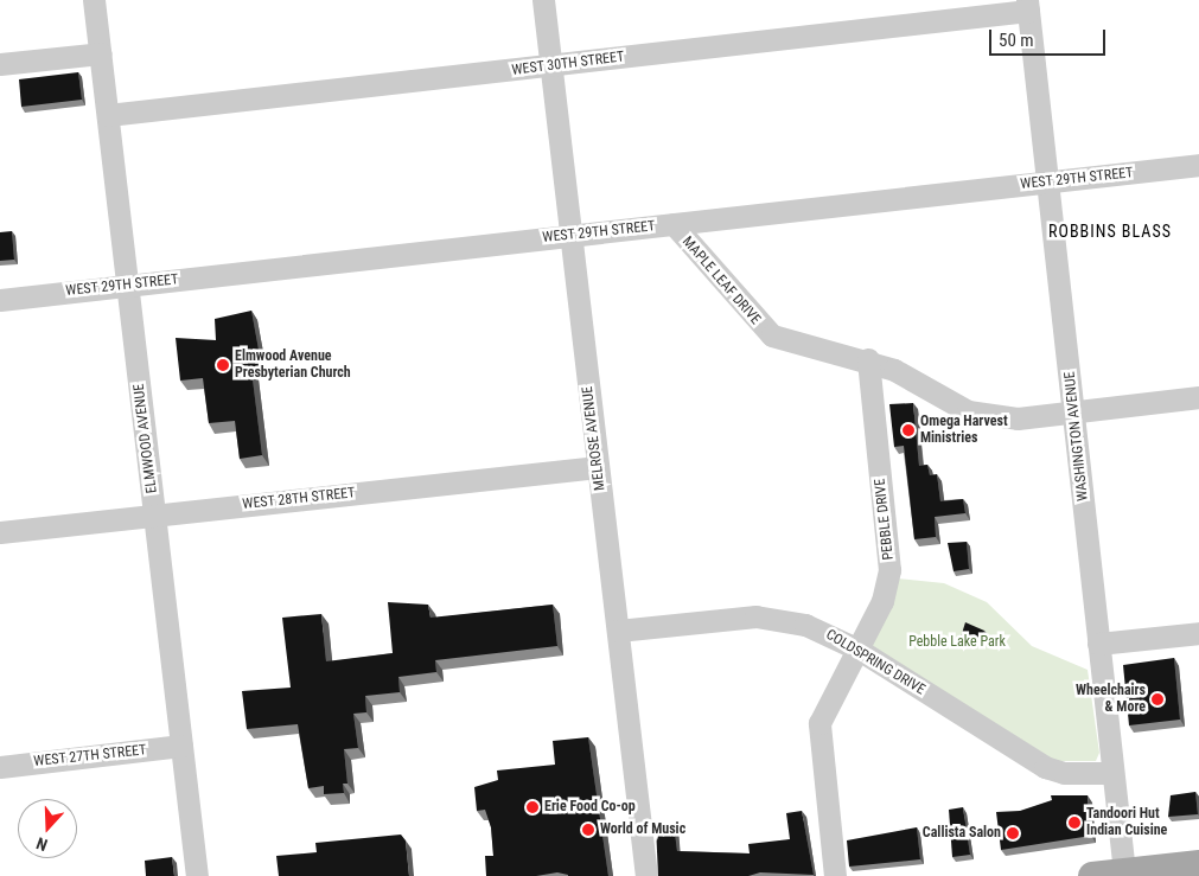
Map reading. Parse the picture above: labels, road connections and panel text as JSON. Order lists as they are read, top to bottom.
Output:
{
  "streets": {
    "street": [
      "WEST 30TH STREET",
      "WEST 29TH STREET",
      "MAPLE LEAF DRIVE",
      "WASHINGTON AVENUE",
      "ELMWOOD AVENUE",
      "MELROSE AVENUE",
      "WEST 28TH STREET",
      "PEBBLE DRIVE",
      "COLDSPRING DRIVE",
      "WEST 27TH STREET"
    ]
  },
  "crossings": [
    ["WEST 30TH STREET", "WASHINGTON AVENUE"],
    ["WEST 30TH STREET", "ELMWOOD AVENUE"],
    ["WEST 30TH STREET", "MELROSE AVENUE"],
    ["WEST 29TH STREET", "MAPLE LEAF DRIVE"],
    ["WEST 29TH STREET", "WASHINGTON AVENUE"],
    ["WEST 29TH STREET", "ELMWOOD AVENUE"],
    ["WEST 29TH STREET", "MELROSE AVENUE"],
    ["MAPLE LEAF DRIVE", "WASHINGTON AVENUE"],
    ["MAPLE LEAF DRIVE", "PEBBLE DRIVE"],
    ["WASHINGTON AVENUE", "COLDSPRING DRIVE"],
    ["ELMWOOD AVENUE", "WEST 28TH STREET"],
    ["ELMWOOD AVENUE", "WEST 27TH STREET"],
    ["MELROSE AVENUE", "WEST 28TH STREET"],
    ["MELROSE AVENUE", "COLDSPRING DRIVE"],
    ["PEBBLE DRIVE", "COLDSPRING DRIVE"]
  ],
  "districts": ["ROBBINS BLASS"],
  "parks": ["Pebble Lake Park"],
  "places": [
    "Elmwood Avenue Presbyterian Church",
    "Omega Harvest Ministries",
    "Wheelchairs & More",
    "Erie Food Co-op",
    "Tandoori Hut Indian Cuisine",
    "World of Music",
    "Callista Salon"
  ],
  "scale_bar": "50 m",
  "north": "bottom"
}
